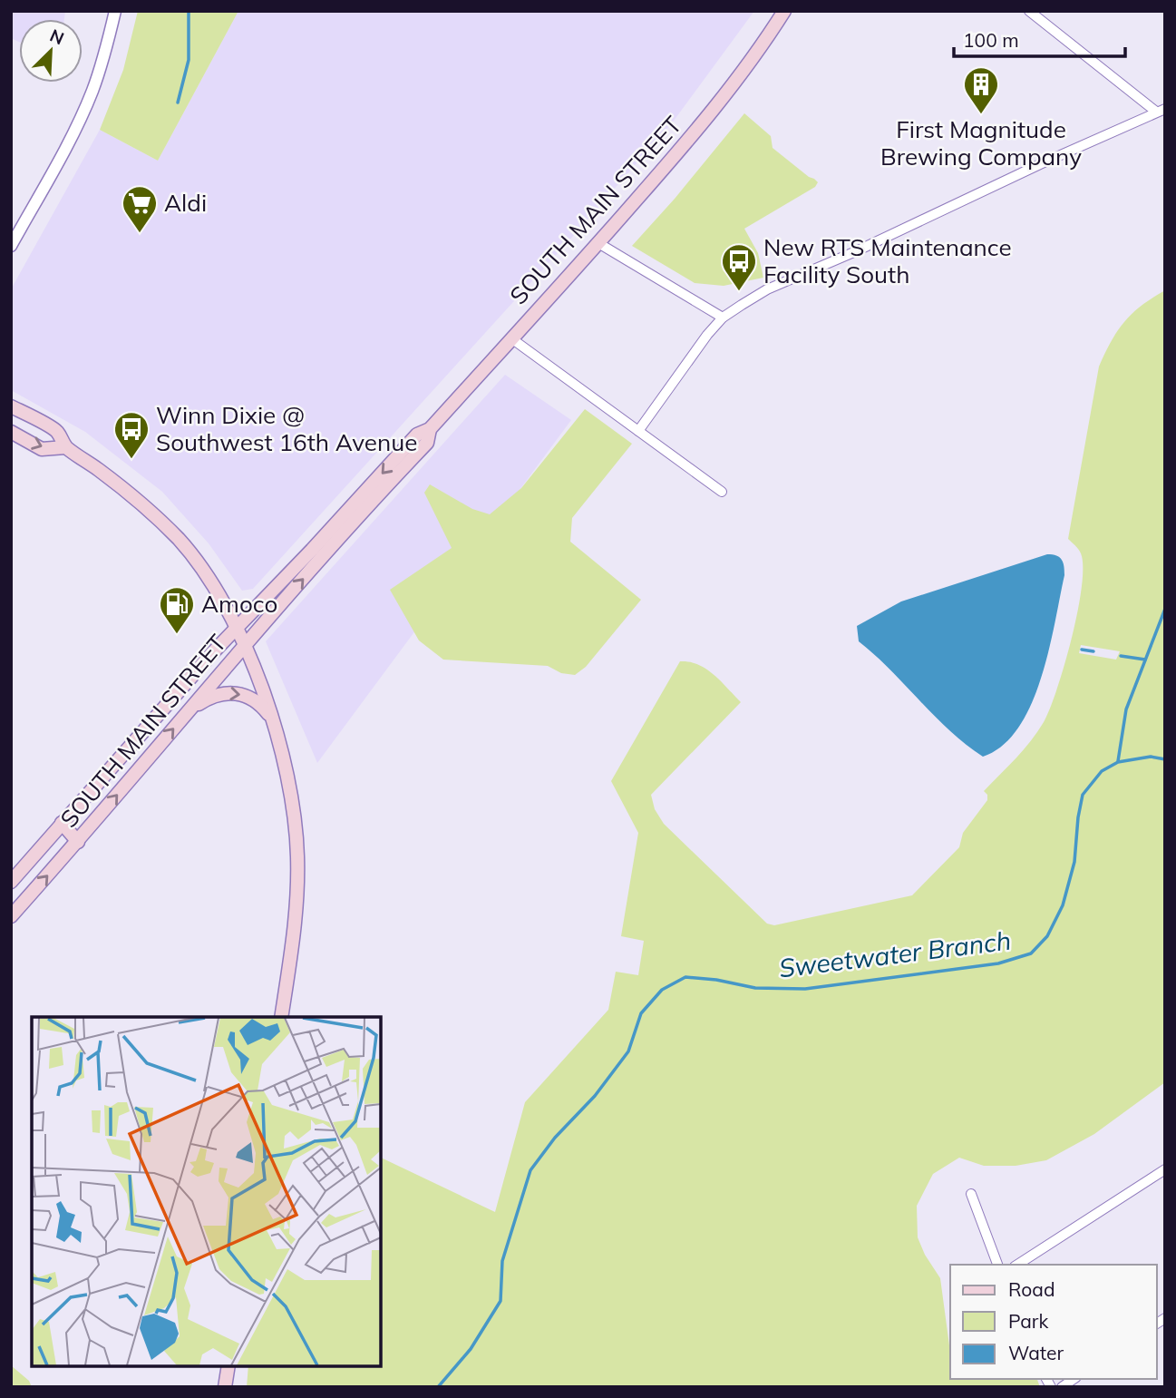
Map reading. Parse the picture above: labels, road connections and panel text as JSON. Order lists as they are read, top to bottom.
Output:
{
  "streets": {
    "main road": ["SOUTH MAIN STREET"]
  },
  "water": ["Sweetwater Branch"],
  "places": {
    "building": ["First Magnitude Brewing Company"],
    "supermarket": ["Aldi"],
    "bus stop": ["New RTS Maintenance Facility South", "Winn Dixie @ Southwest 16th Avenue"],
    "fuel station": ["Amoco"]
  },
  "legend": ["Road", "Park", "Water"],
  "scale_bar": "100 m",
  "north": "top right"
}
